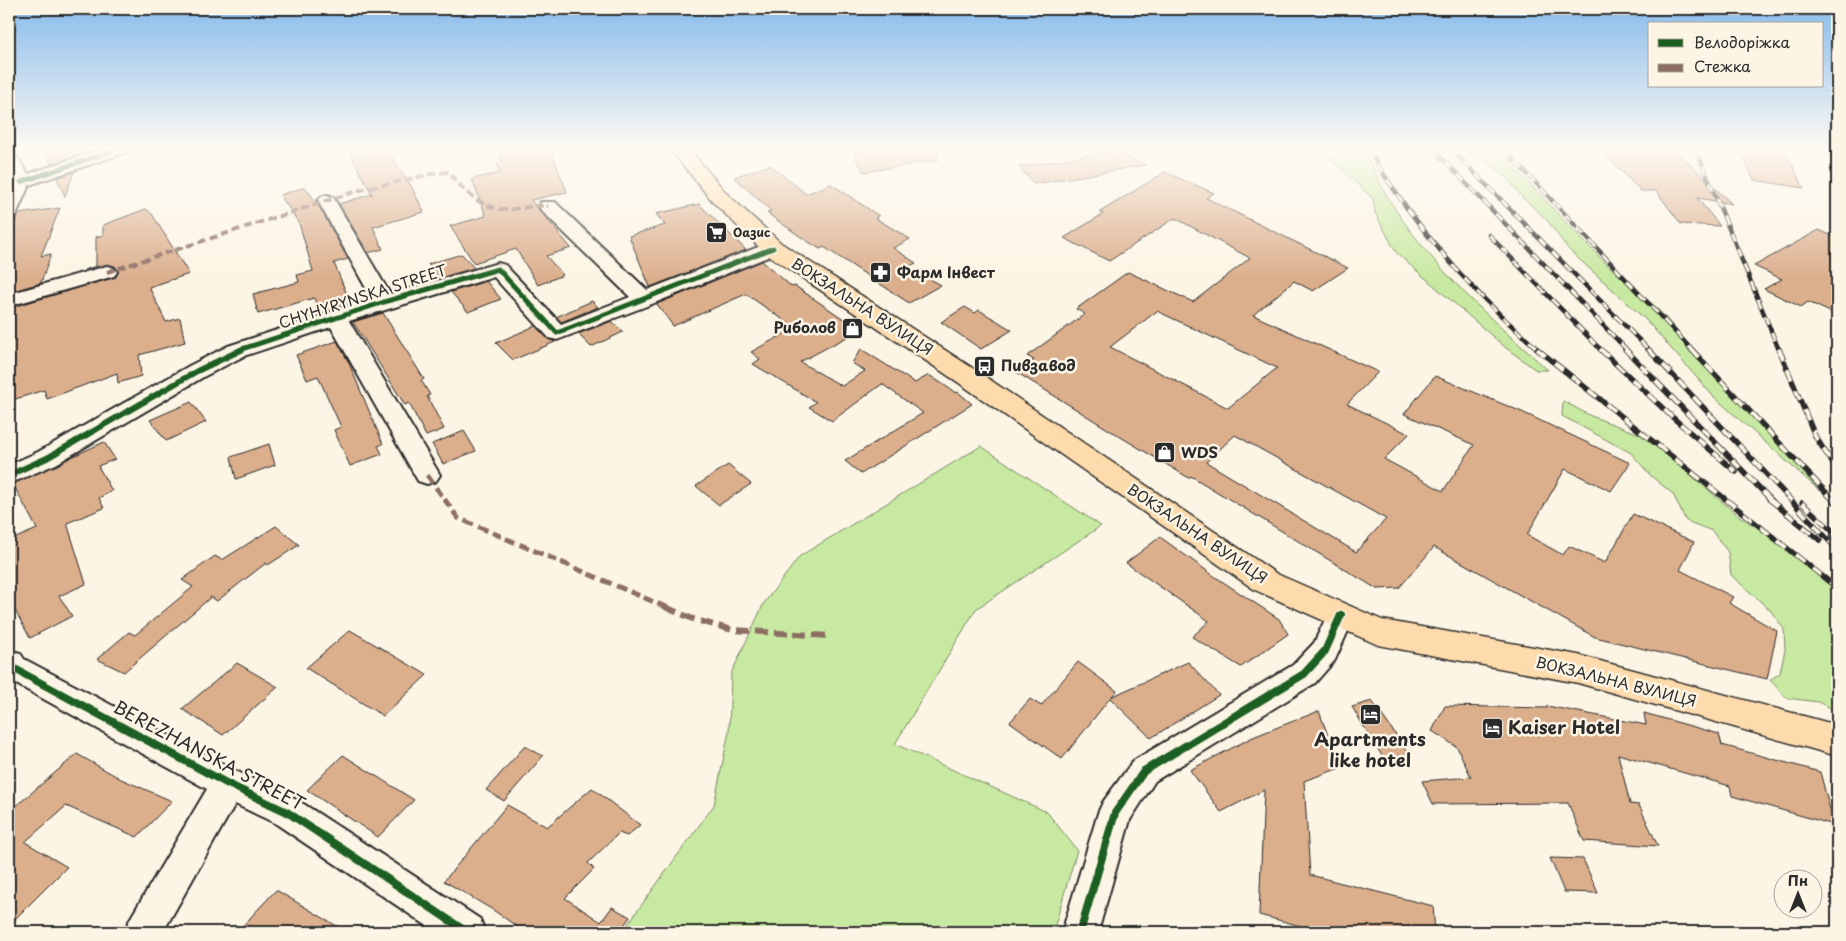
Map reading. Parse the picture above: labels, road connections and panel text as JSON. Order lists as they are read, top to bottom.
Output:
{
  "streets": {
    "main road": ["ВОКЗАЛЬНА ВУЛИЦЯ"],
    "street": ["CHYHYRYNSKA STREET", "BEREZHANSKA STREET"]
  },
  "crossings": [
    ["CHYHYRYNSKA STREET", "ВОКЗАЛЬНА ВУЛИЦЯ"]
  ],
  "places": {
    "supermarket": ["Оазис"],
    "pharmacy": ["Фарм Інвест"],
    "shop": ["Риболов", "WDS"],
    "bus stop": ["Пивзавод"],
    "hotel": ["Apartments like hotel", "Kaiser Hotel"]
  },
  "legend": ["Велодоріжка", "Стежка"],
  "north": "top"
}
